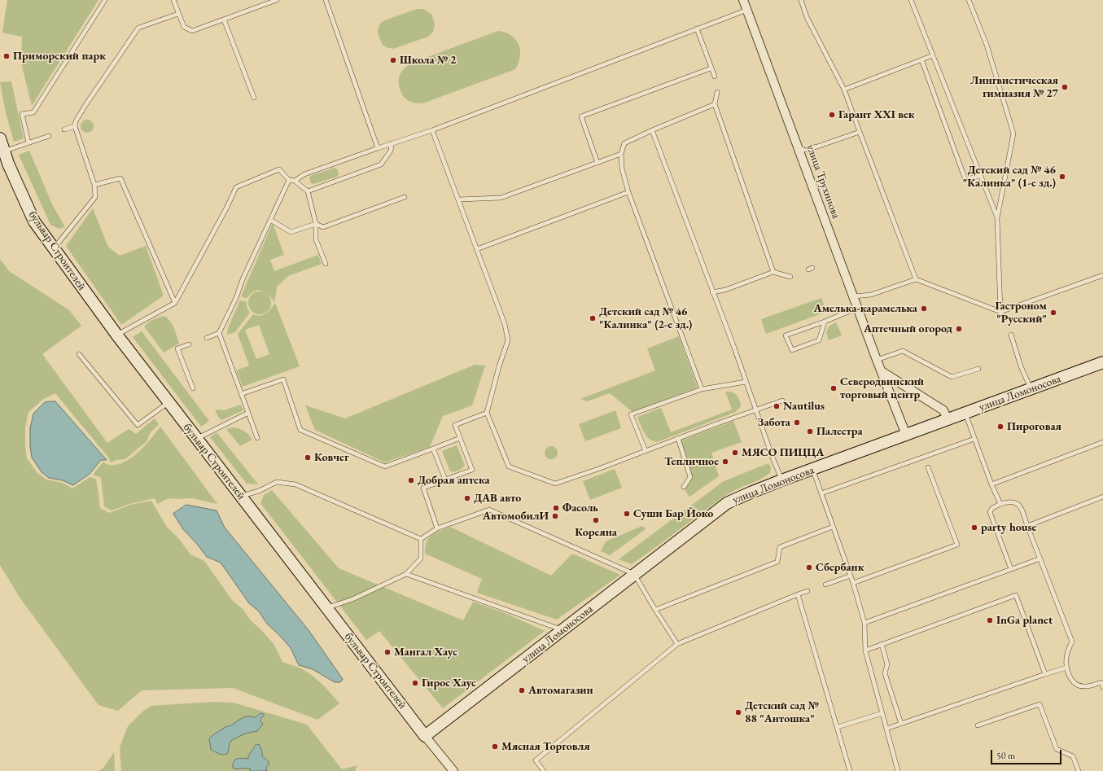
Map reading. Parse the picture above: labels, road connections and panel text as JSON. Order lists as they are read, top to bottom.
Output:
{
  "streets": {
    "street": ["улица Трухинова", "бульвар Строителей", "улица Ломоносова"]
  },
  "crossings": [
    ["улица Трухинова", "улица Ломоносова"],
    ["бульвар Строителей", "улица Ломоносова"]
  ],
  "places": [
    "Приморский парк",
    "Школа № 2",
    "Лингвистическая гимназия № 27",
    "Гарант XXI век",
    "Детский сад № 46 \"Калинка\" (1-е зд.)",
    "Амелька-карамелька",
    "Гастроном \"Русский\"",
    "Детский сад № 46 \"Калинка\" (2-е зд.)",
    "Аптечный огород",
    "Северодвинский торговый центр",
    "Nautilus",
    "Забота",
    "Пироговая",
    "Палестра",
    "МЯСО ПИЦЦА",
    "Ковчег",
    "Тепличное",
    "Добрая аптека",
    "ДАВ авто",
    "Фасоль",
    "Суши Бар Йоко",
    "АвтомобилИ",
    "Кореяна",
    "party house",
    "Сбербанк",
    "InGa planet",
    "Мангал Хаус",
    "Гирос Хаус",
    "Автомагазин",
    "Детский сад № 88 \"Антошка\"",
    "Мясная Торговля"
  ],
  "scale_bar": "50 m"
}
